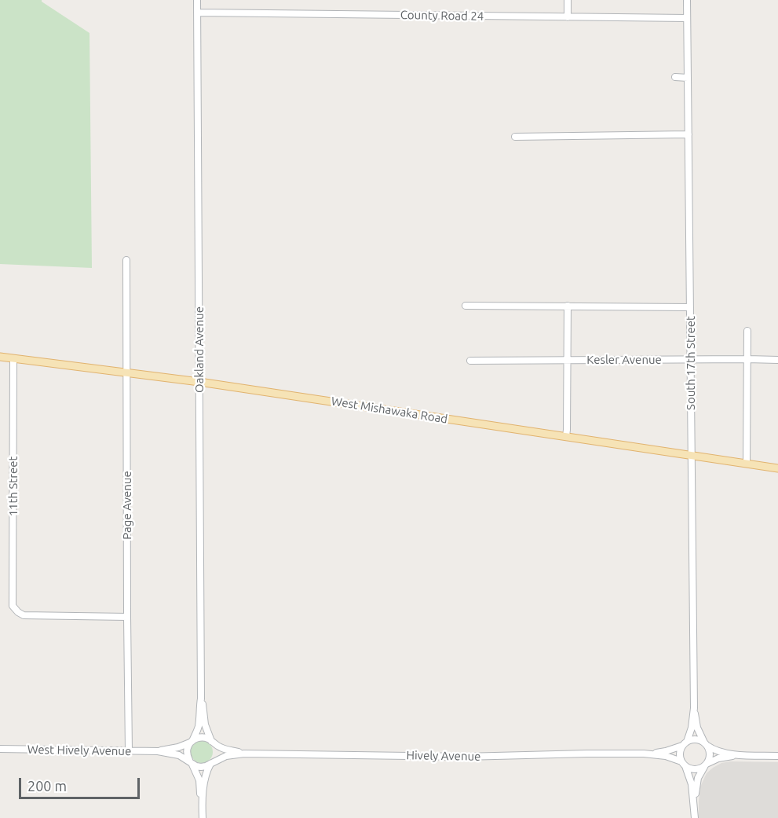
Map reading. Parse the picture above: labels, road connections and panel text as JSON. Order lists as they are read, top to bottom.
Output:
{
  "streets": {
    "main road": ["West Mishawaka Road"],
    "street": [
      "County Road 24",
      "Oakland Avenue",
      "Kesler Avenue",
      "South 17th Street",
      "11th Street",
      "Page Avenue",
      "West Hively Avenue",
      "Hively Avenue"
    ]
  },
  "crossings": [
    ["County Road 24", "Oakland Avenue"],
    ["County Road 24", "South 17th Street"],
    ["Oakland Avenue", "West Mishawaka Road"],
    ["Oakland Avenue", "Hively Avenue"],
    ["Kesler Avenue", "South 17th Street"],
    ["South 17th Street", "West Mishawaka Road"],
    ["West Mishawaka Road", "11th Street"],
    ["West Mishawaka Road", "Page Avenue"],
    ["11th Street", "Page Avenue"],
    ["Page Avenue", "West Hively Avenue"],
    ["West Hively Avenue", "Hively Avenue"]
  ],
  "scale_bar": "200 m"
}
